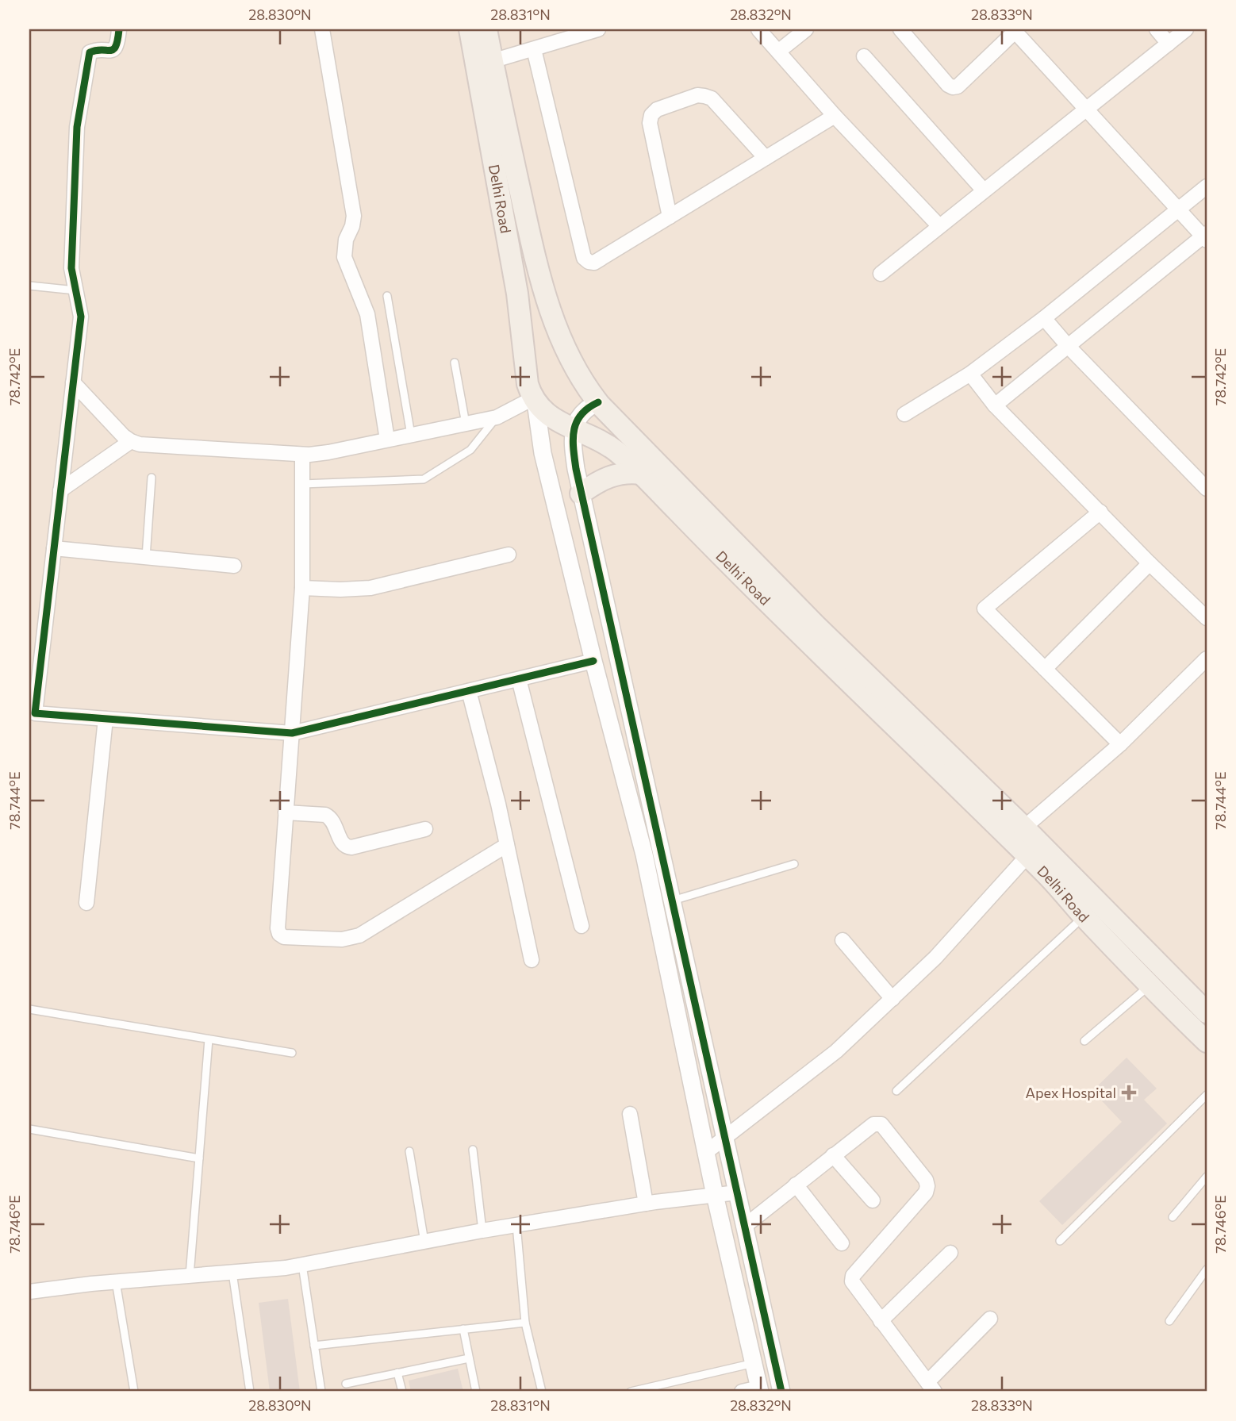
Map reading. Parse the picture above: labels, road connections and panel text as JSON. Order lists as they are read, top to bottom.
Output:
{
  "streets": {
    "main road": ["Delhi Road"]
  },
  "places": {
    "health": ["Apex Hospital"]
  },
  "coordinates": [
    "28.830°N",
    "28.831°N",
    "28.832°N",
    "28.833°N",
    "78.742°E",
    "78.744°E",
    "78.746°E"
  ]
}
